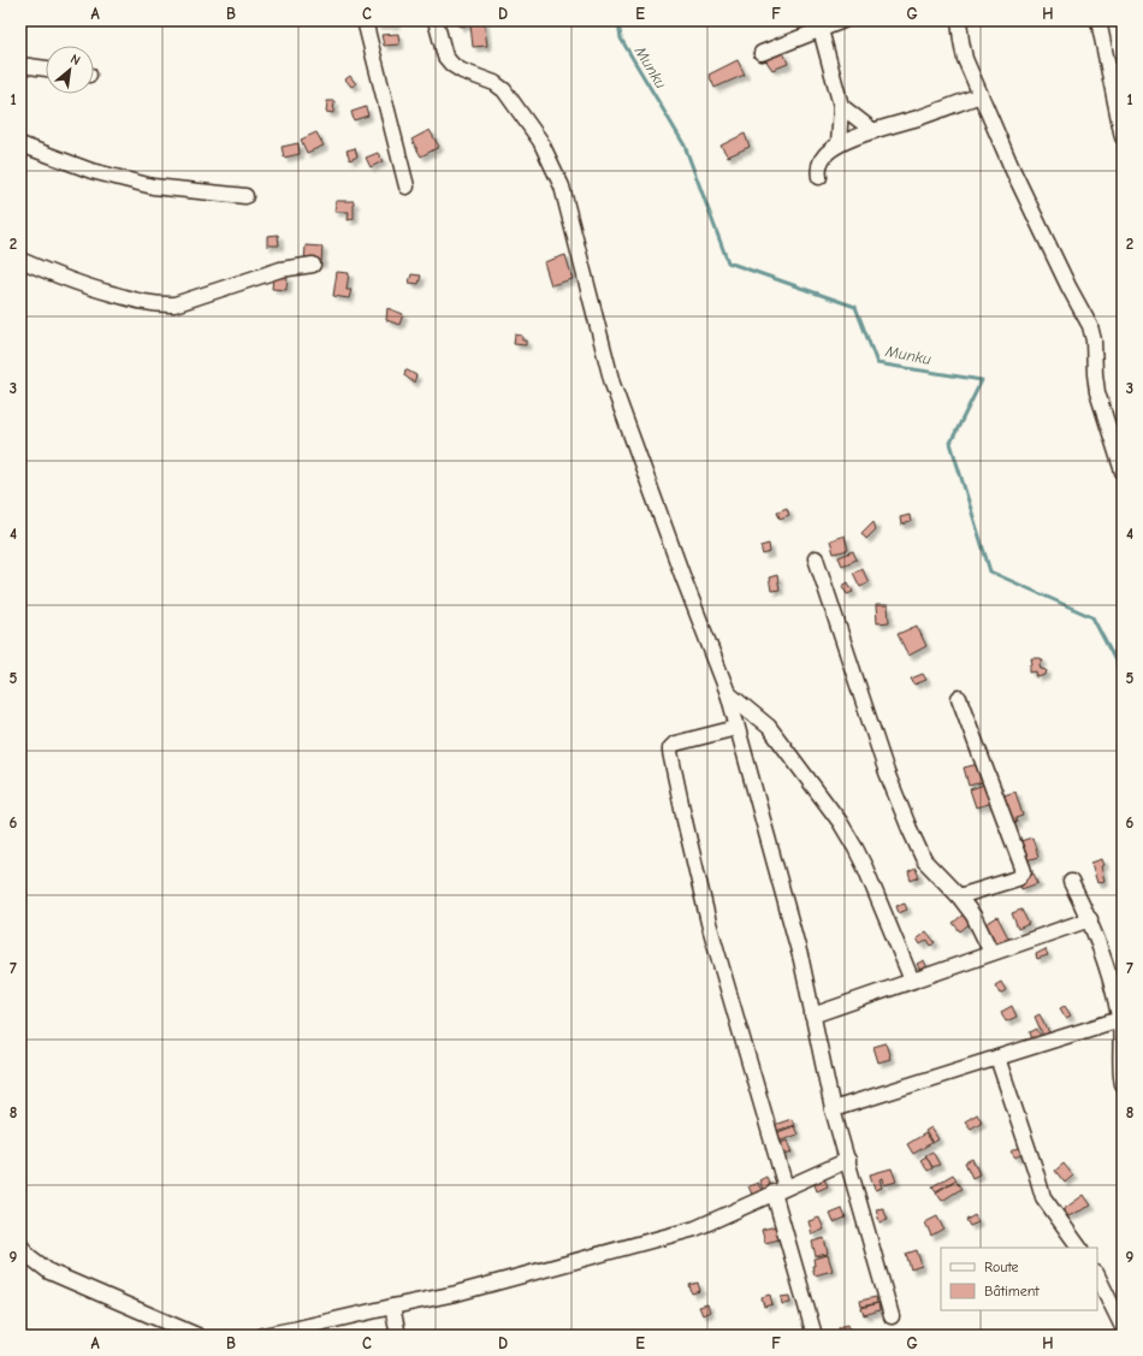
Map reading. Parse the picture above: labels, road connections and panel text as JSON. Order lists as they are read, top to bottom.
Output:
{
  "water": ["Munku"],
  "legend": ["Route", "Bâtiment"],
  "north": "top right",
  "grid": {
    "columns": [
      "A",
      "B",
      "C",
      "D",
      "E",
      "F",
      "G",
      "H"
    ],
    "rows": [
      "1",
      "2",
      "3",
      "4",
      "5",
      "6",
      "7",
      "8",
      "9"
    ]
  }
}
